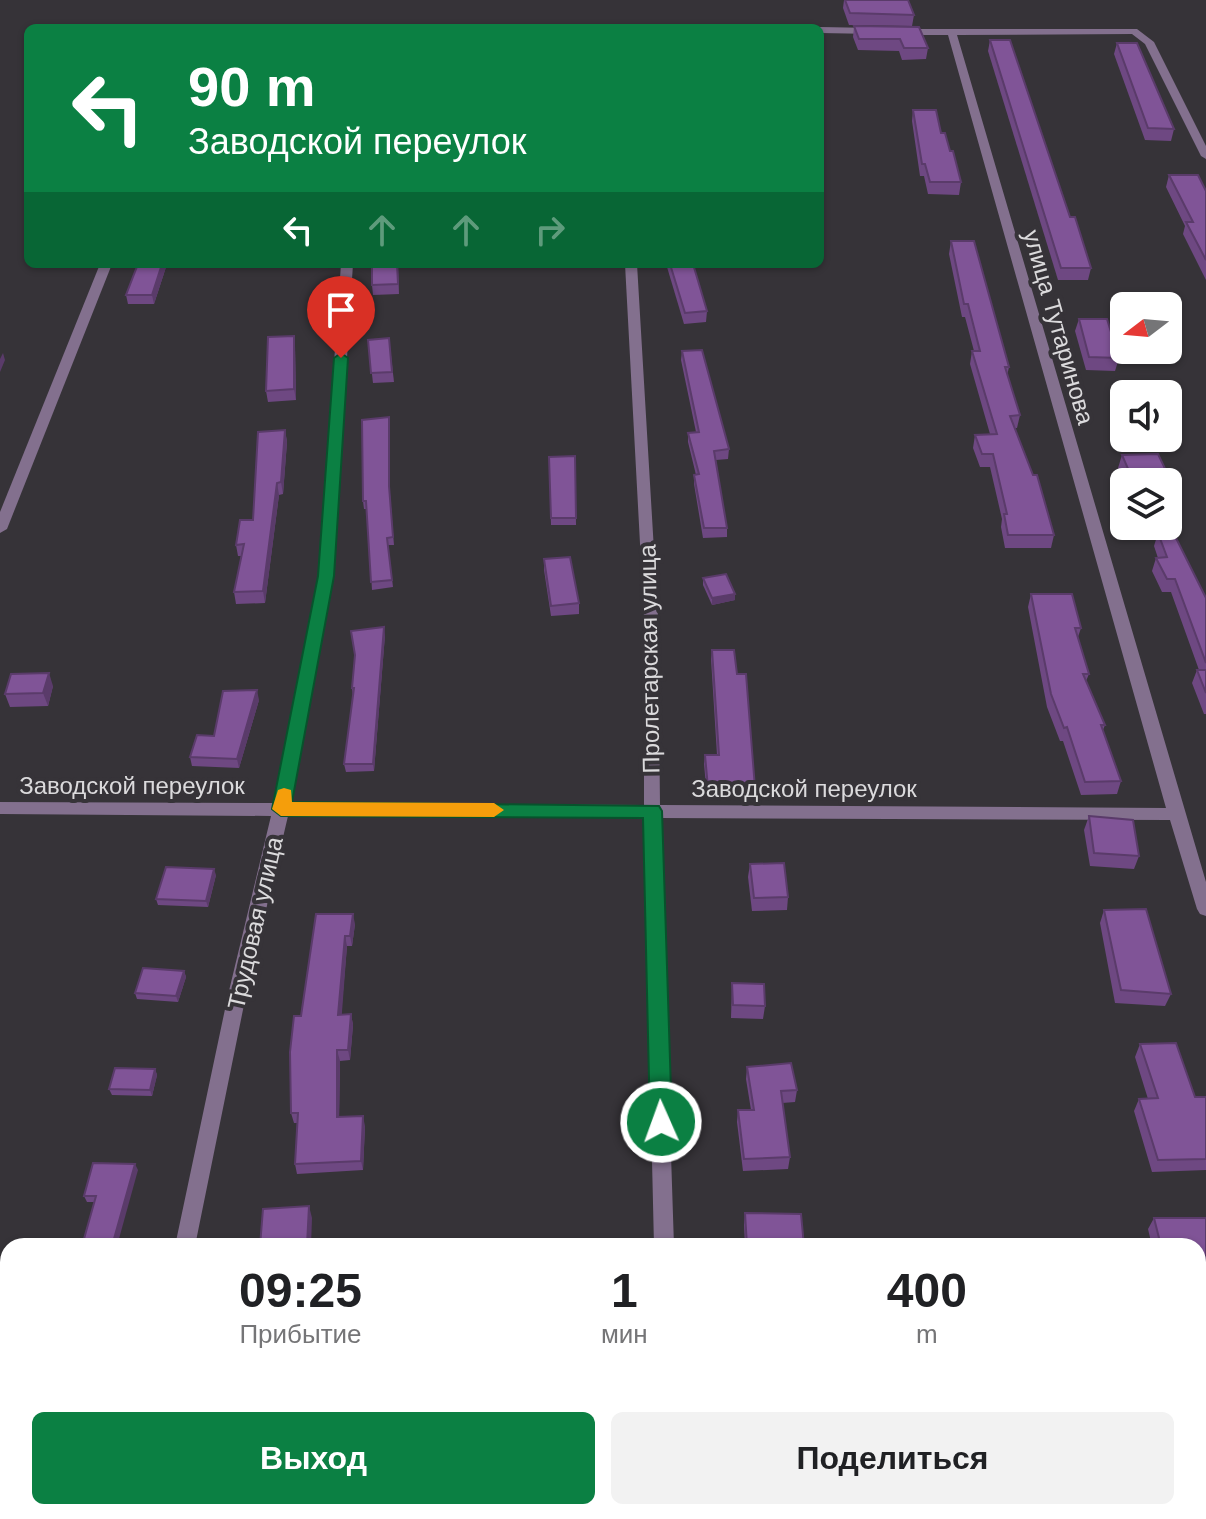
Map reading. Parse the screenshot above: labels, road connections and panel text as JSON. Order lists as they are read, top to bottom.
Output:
{
  "streets": {
    "street": [
      "улица Тутаринова",
      "Пролетарская улица",
      "Заводской переулок",
      "Трудовая улица"
    ]
  },
  "crossings": [
    ["улица Тутаринова", "Заводской переулок"],
    ["Пролетарская улица", "Заводской переулок"],
    ["Заводской переулок", "Трудовая улица"]
  ],
  "north": "left",
  "page": {
    "turn": ["90 m", "Заводской переулок"],
    "eta": [
      "09:25",
      "Прибытие",
      "1",
      "мин",
      "400",
      "m"
    ],
    "buttons": ["Выход", "Поделиться"]
  }
}
